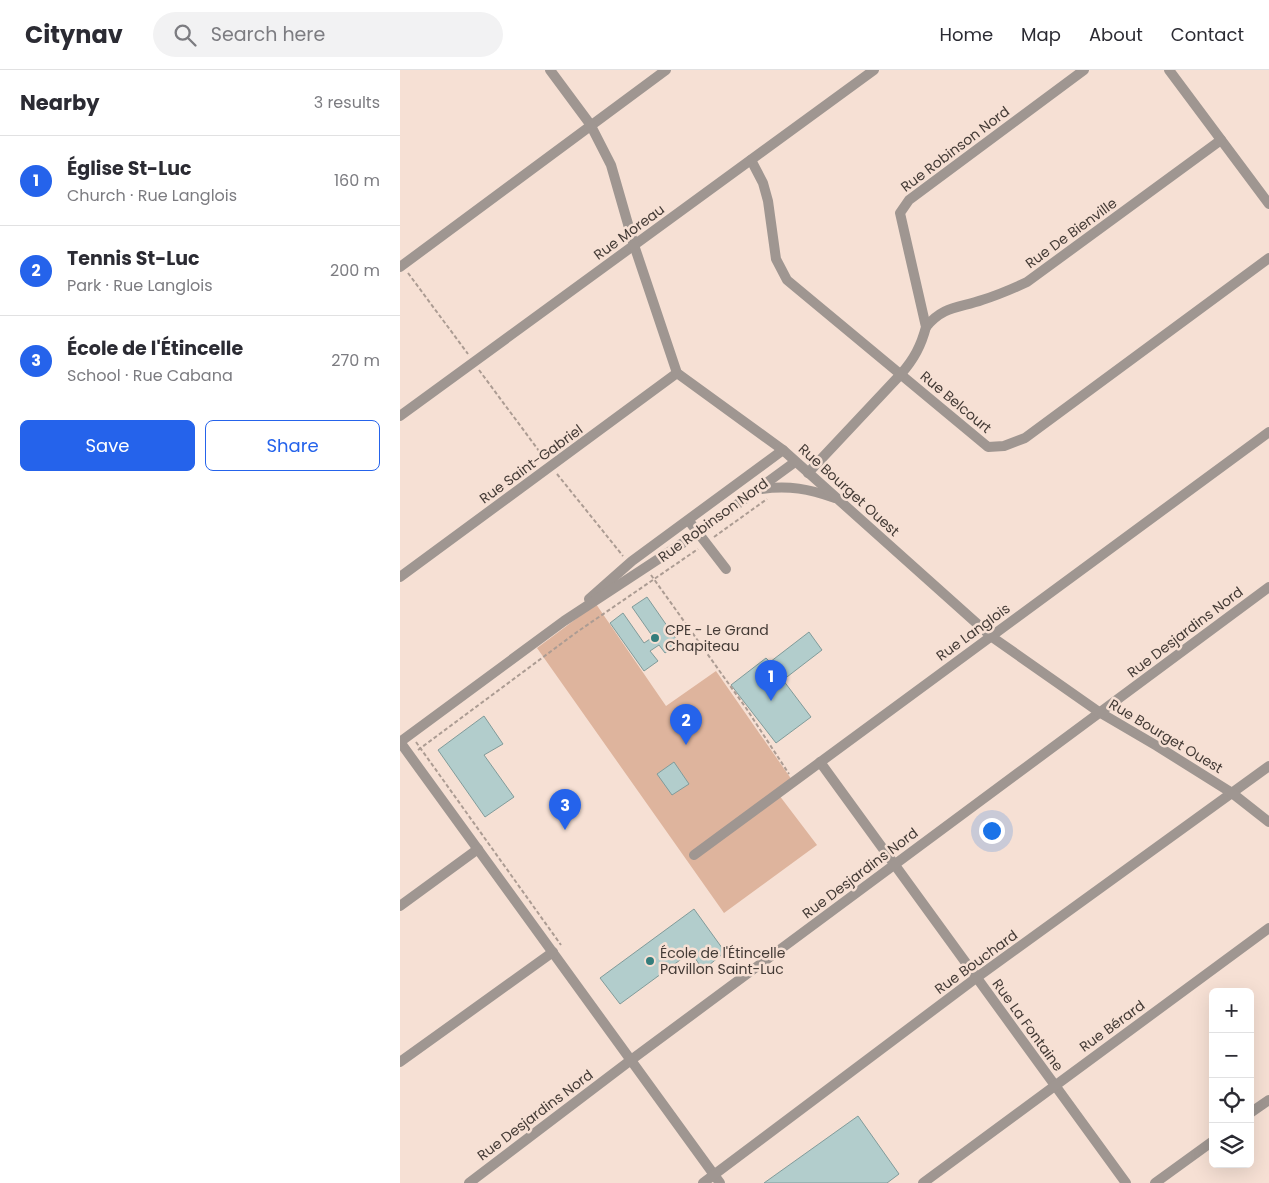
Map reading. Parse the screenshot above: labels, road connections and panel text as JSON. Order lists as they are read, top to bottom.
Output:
{
  "streets": {
    "street": [
      "Rue Robinson Nord",
      "Rue Moreau",
      "Rue De Bienville",
      "Rue Belcourt",
      "Rue Saint-Gabriel",
      "Rue Bourget Ouest",
      "Rue Langlois",
      "Rue Desjardins Nord",
      "Rue Bouchard",
      "Rue La Fontaine",
      "Rue Bérard"
    ]
  },
  "crossings": [
    ["Rue Robinson Nord", "Rue De Bienville"],
    ["Rue Robinson Nord", "Rue Bourget Ouest"],
    ["Rue Moreau", "Rue Belcourt"],
    ["Rue Saint-Gabriel", "Rue Bourget Ouest"],
    ["Rue Bourget Ouest", "Rue Langlois"],
    ["Rue Bourget Ouest", "Rue Desjardins Nord"],
    ["Rue Bourget Ouest", "Rue Bouchard"],
    ["Rue Langlois", "Rue La Fontaine"],
    ["Rue Desjardins Nord", "Rue La Fontaine"],
    ["Rue Bouchard", "Rue La Fontaine"],
    ["Rue La Fontaine", "Rue Bérard"]
  ],
  "places": ["CPE - Le Grand Chapiteau", "École de l'Étincelle Pavillon Saint-Luc"],
  "page": {
    "header": "Citynav",
    "search": "Search here",
    "nav": [
      "Home",
      "Map",
      "About",
      "Contact"
    ],
    "heading": ["Nearby", "3 results"],
    "list": [
      {
        "mark": "1",
        "name": "Église St-Luc",
        "note": "Church · Rue Langlois",
        "value": "160 m"
      },
      {
        "mark": "2",
        "name": "Tennis St-Luc",
        "note": "Park · Rue Langlois",
        "value": "200 m"
      },
      {
        "mark": "3",
        "name": "École de l'Étincelle",
        "note": "School · Rue Cabana",
        "value": "270 m"
      }
    ],
    "buttons": ["Save", "Share"],
    "pins": ["1", "2", "3"],
    "map_buttons": ["+", "−"]
  }
}
